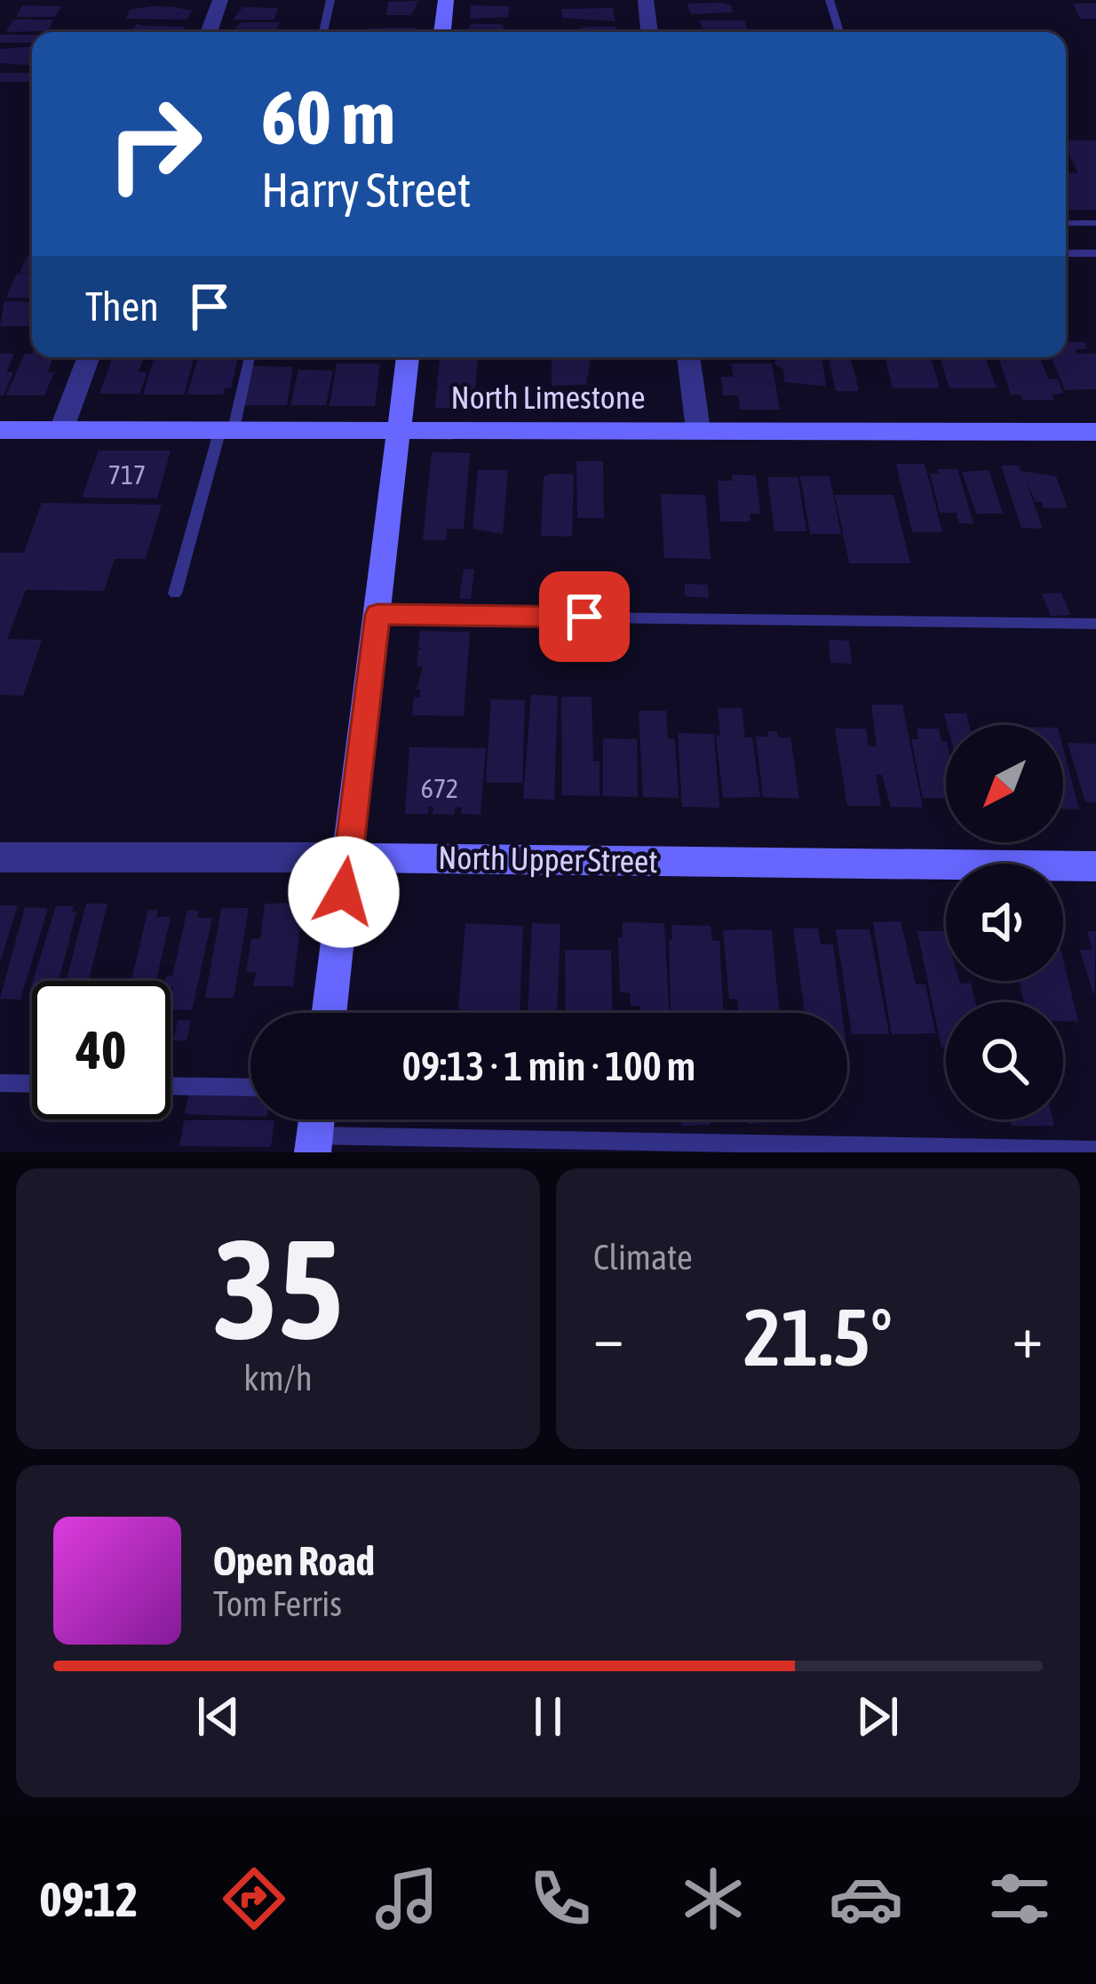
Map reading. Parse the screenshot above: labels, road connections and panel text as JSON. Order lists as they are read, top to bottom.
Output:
{
  "streets": {
    "street": ["North Limestone", "North Upper Street"]
  },
  "house_numbers": ["717", "672"],
  "north": "bottom left",
  "page": {
    "turn": ["60 m", "Harry Street"],
    "then": "Then",
    "limit": "40",
    "trip": "09:13 · 1 min · 100 m",
    "tile": [
      ["35", "km/h"],
      "Climate"
    ],
    "heat": ["−", "21.5°", "+"],
    "song": ["Open Road", "Tom Ferris"],
    "tabs": "09:12"
  }
}
